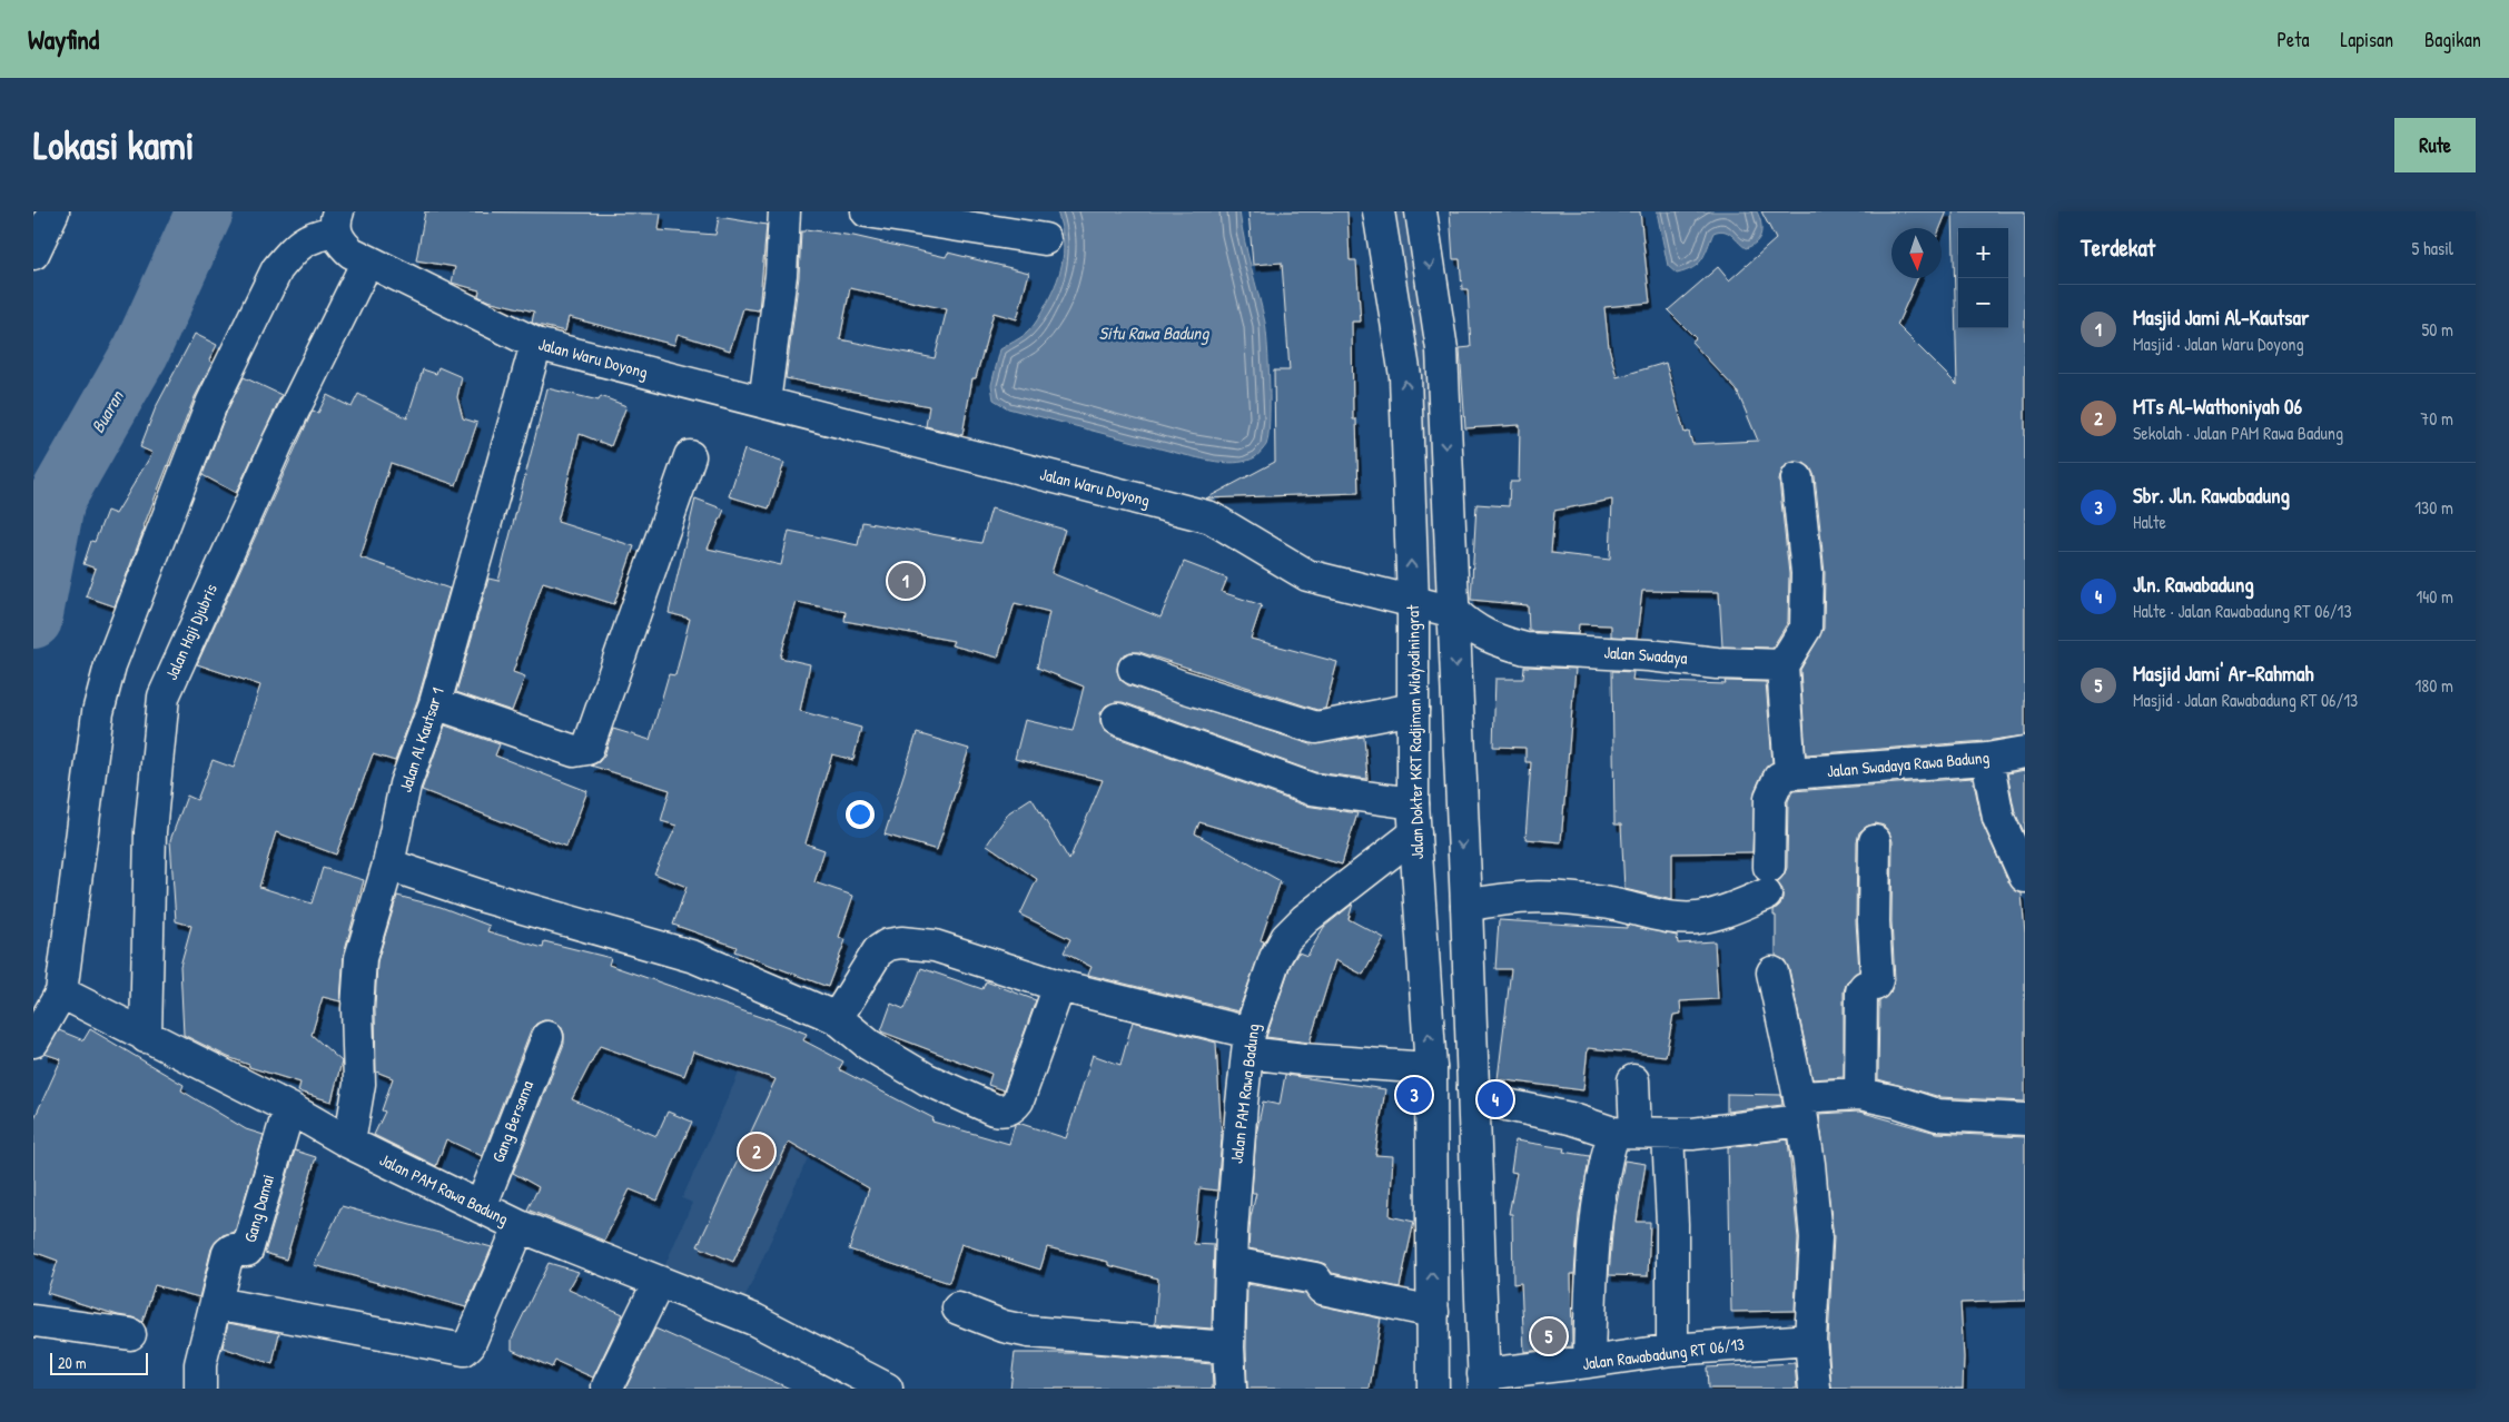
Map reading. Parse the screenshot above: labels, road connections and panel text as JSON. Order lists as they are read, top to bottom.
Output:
{
  "streets": {
    "street": [
      "Jalan Waru Doyong",
      "Jalan Haji Djubris",
      "Jalan Swadaya",
      "Jalan Dokter KRT Radjiman Widyodiningrat",
      "Jalan Al Kautsar 1",
      "Jalan Swadaya Rawa Badung",
      "Jalan PAM Rawa Badung",
      "Gang Bersama",
      "Gang Damai",
      "Jalan Rawabadung RT 06/13"
    ]
  },
  "crossings": [
    ["Jalan Waru Doyong", "Jalan Haji Djubris"],
    ["Jalan Waru Doyong", "Jalan Swadaya"],
    ["Jalan Waru Doyong", "Jalan Dokter KRT Radjiman Widyodiningrat"],
    ["Jalan Waru Doyong", "Jalan Al Kautsar 1"],
    ["Jalan Haji Djubris", "Jalan PAM Rawa Badung"],
    ["Jalan Swadaya", "Jalan Dokter KRT Radjiman Widyodiningrat"],
    ["Jalan Dokter KRT Radjiman Widyodiningrat", "Jalan PAM Rawa Badung"],
    ["Jalan Al Kautsar 1", "Jalan PAM Rawa Badung"],
    ["Jalan PAM Rawa Badung", "Gang Bersama"],
    ["Jalan PAM Rawa Badung", "Gang Damai"]
  ],
  "water": ["Situ Rawa Badung", "Buaran"],
  "scale_bar": "20 m",
  "north": "bottom",
  "page": {
    "header": "Wayfind",
    "nav": ["Peta", "Lapisan", "Bagikan"],
    "buttons": "Rute",
    "title": "Lokasi kami",
    "heading": ["Terdekat", "5 hasil"],
    "map_buttons": ["+", "−"],
    "list": [
      {
        "mark": "1",
        "name": "Masjid Jami Al-Kautsar",
        "note": "Masjid · Jalan Waru Doyong",
        "value": "50 m"
      },
      {
        "mark": "2",
        "name": "MTs Al-Wathoniyah 06",
        "note": "Sekolah · Jalan PAM Rawa Badung",
        "value": "70 m"
      },
      {
        "mark": "3",
        "name": "Sbr. Jln. Rawabadung",
        "note": "Halte",
        "value": "130 m"
      },
      {
        "mark": "4",
        "name": "Jln. Rawabadung",
        "note": "Halte · Jalan Rawabadung RT 06/13",
        "value": "140 m"
      },
      {
        "mark": "5",
        "name": "Masjid Jami' Ar-Rahmah",
        "note": "Masjid · Jalan Rawabadung RT 06/13",
        "value": "180 m"
      }
    ],
    "pins": [
      "1",
      "3",
      "4",
      "2",
      "5"
    ],
    "scale": "20 m"
  }
}
